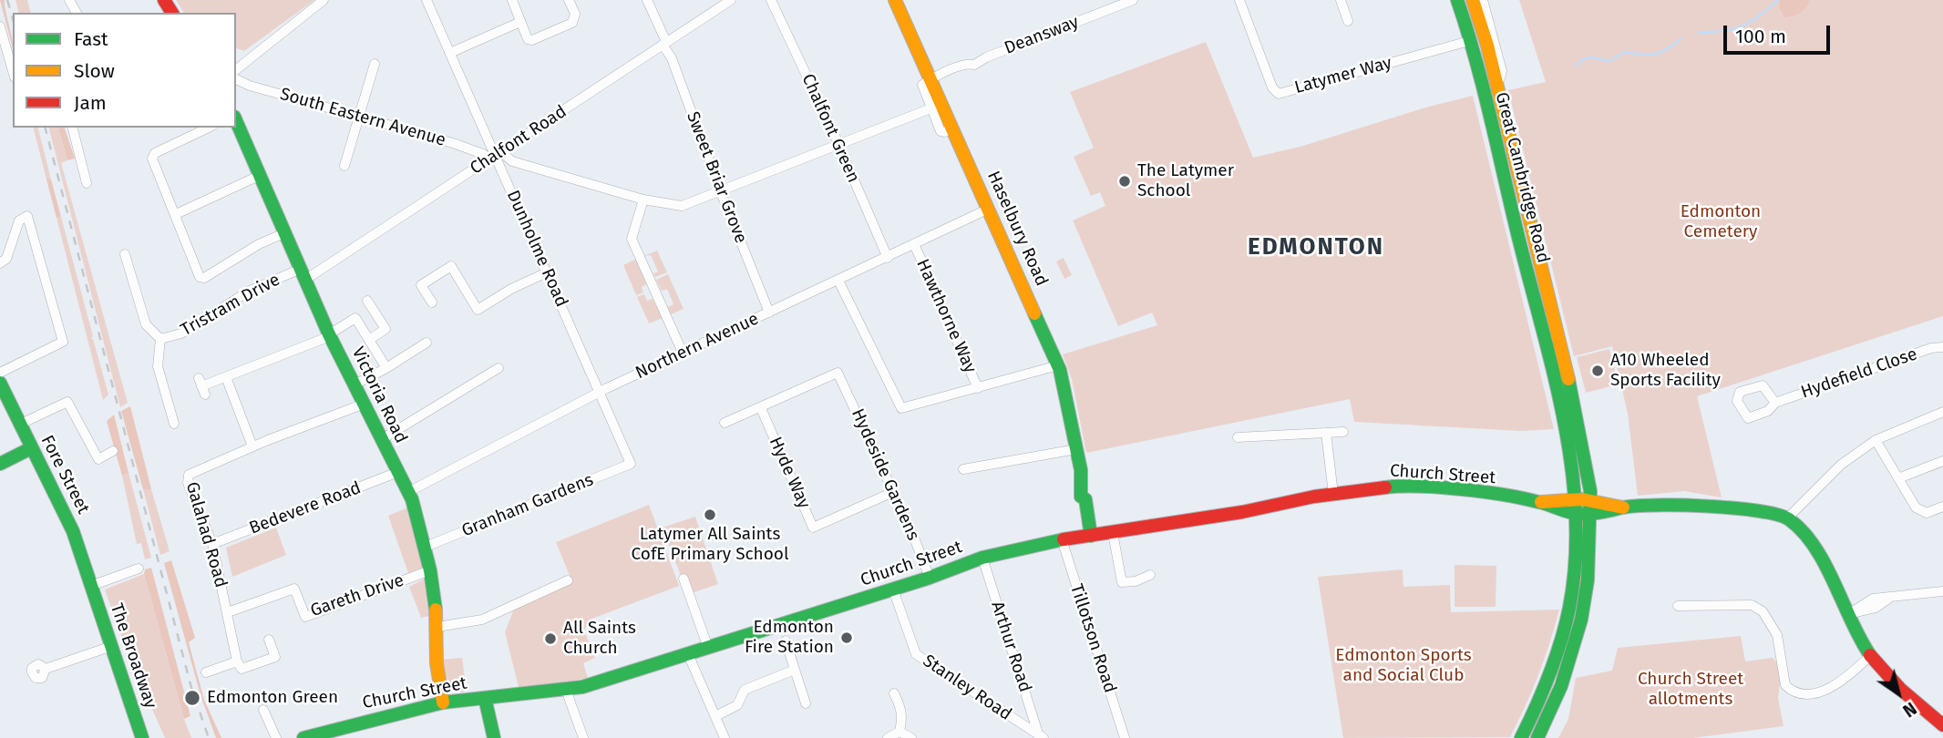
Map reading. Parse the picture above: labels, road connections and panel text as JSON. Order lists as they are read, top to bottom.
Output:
{
  "streets": {
    "main road": [
      "Great Cambridge Road",
      "Haselbury Road",
      "Victoria Road",
      "Fore Street",
      "Church Street",
      "The Broadway"
    ],
    "street": [
      "Deansway",
      "Latymer Way",
      "South Eastern Avenue",
      "Chalfont Green",
      "Chalfont Road",
      "Sweet Briar Grove",
      "Dunholme Road",
      "Tristram Drive",
      "Hawthorne Way",
      "Northern Avenue",
      "Hydefield Close",
      "Hyde Way",
      "Hydeside Gardens",
      "Granham Gardens",
      "Bedevere Road",
      "Galahad Road",
      "Gareth Drive",
      "Tillotson Road",
      "Arthur Road",
      "Stanley Road"
    ]
  },
  "crossings": [
    ["Deansway", "Haselbury Road"],
    ["Latymer Way", "Great Cambridge Road"],
    ["South Eastern Avenue", "Chalfont Green"],
    ["South Eastern Avenue", "Chalfont Road"],
    ["South Eastern Avenue", "Sweet Briar Grove"],
    ["South Eastern Avenue", "Haselbury Road"],
    ["South Eastern Avenue", "Dunholme Road"],
    ["Chalfont Green", "Northern Avenue"],
    ["Chalfont Road", "Sweet Briar Grove"],
    ["Chalfont Road", "Dunholme Road"],
    ["Chalfont Road", "Tristram Drive"],
    ["Chalfont Road", "Victoria Road"],
    ["Sweet Briar Grove", "Northern Avenue"],
    ["Great Cambridge Road", "Church Street"],
    ["Haselbury Road", "Northern Avenue"],
    ["Haselbury Road", "Church Street"],
    ["Dunholme Road", "Northern Avenue"],
    ["Dunholme Road", "Granham Gardens"],
    ["Tristram Drive", "Victoria Road"],
    ["Hawthorne Way", "Northern Avenue"],
    ["Northern Avenue", "Victoria Road"],
    ["Victoria Road", "Church Street"],
    ["Victoria Road", "Granham Gardens"],
    ["Victoria Road", "Bedevere Road"],
    ["Victoria Road", "Galahad Road"],
    ["Victoria Road", "Gareth Drive"],
    ["Hyde Way", "Hydeside Gardens"],
    ["Fore Street", "The Broadway"],
    ["Hydeside Gardens", "Church Street"],
    ["Church Street", "Tillotson Road"],
    ["Church Street", "Arthur Road"],
    ["Church Street", "Stanley Road"],
    ["Bedevere Road", "Galahad Road"],
    ["Galahad Road", "Gareth Drive"],
    ["Arthur Road", "Stanley Road"]
  ],
  "districts": ["EDMONTON"],
  "parks": ["Edmonton Cemetery", "Edmonton Sports and Social Club", "Church Street allotments"],
  "places": [
    "The Latymer School",
    "A10 Wheeled Sports Facility",
    "Latymer All Saints CofE Primary School",
    "Edmonton Fire Station",
    "All Saints Church",
    "Edmonton Green"
  ],
  "legend": ["Fast", "Slow", "Jam"],
  "scale_bar": "100 m",
  "north": "bottom right"
}
